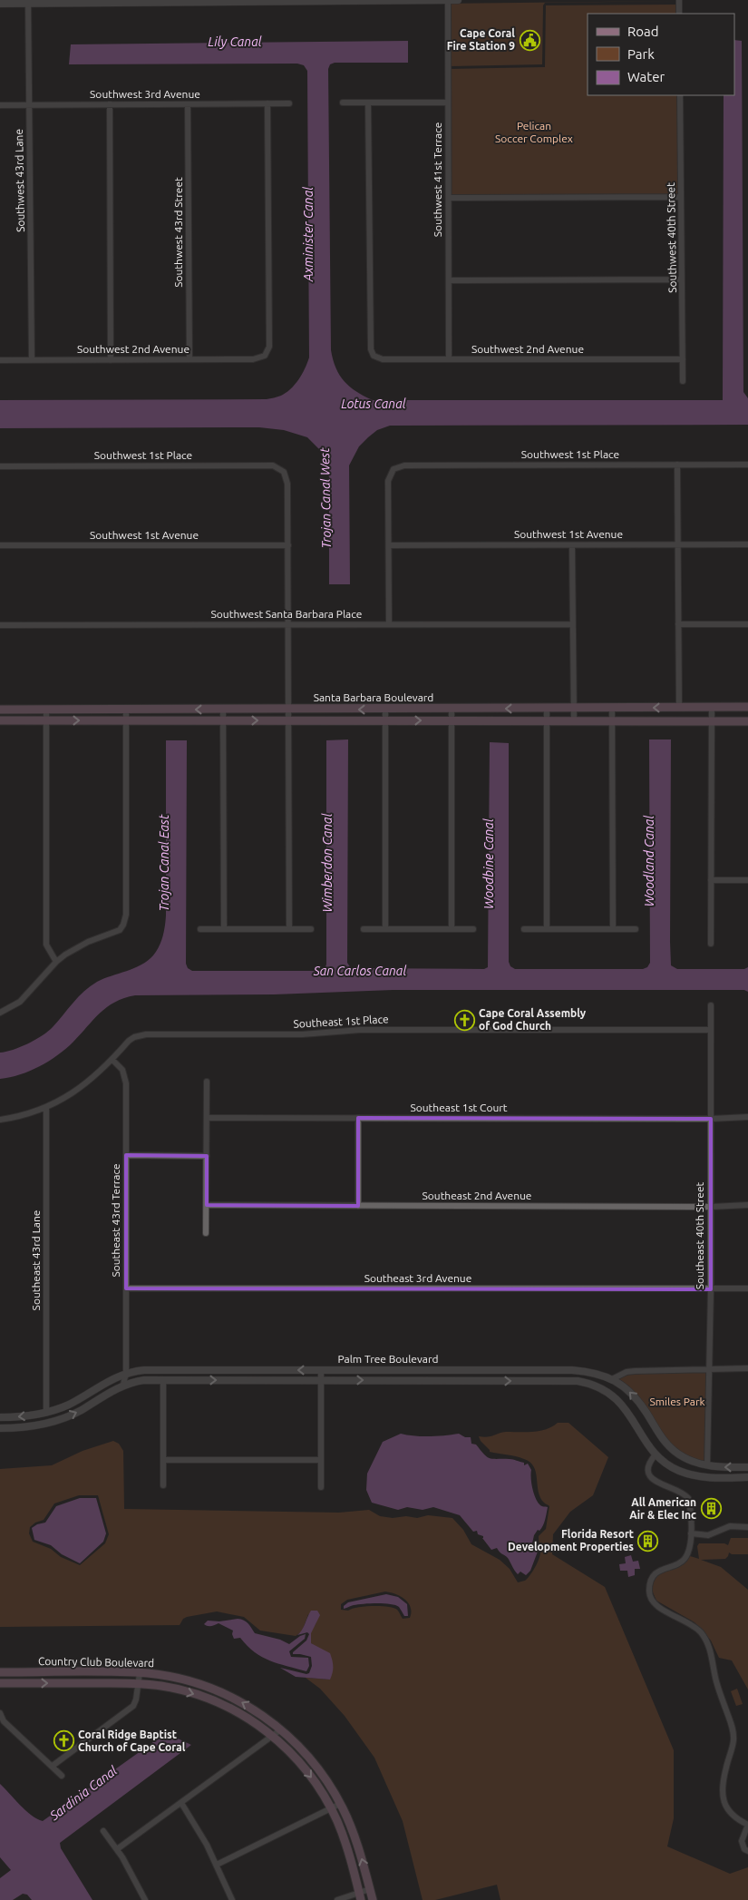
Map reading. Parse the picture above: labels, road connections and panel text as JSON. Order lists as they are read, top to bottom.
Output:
{
  "streets": {
    "main road": ["Santa Barbara Boulevard", "Country Club Boulevard"],
    "street": [
      "Southwest 3rd Avenue",
      "Southwest 41st Terrace",
      "Southwest 43rd Lane",
      "Southwest 43rd Street",
      "Southwest 40th Street",
      "Southwest 2nd Avenue",
      "Southwest 1st Place",
      "Southwest 1st Avenue",
      "Southwest Santa Barbara Place",
      "Southeast 1st Place",
      "Southeast 1st Court",
      "Southeast 2nd Avenue",
      "Southeast 43rd Terrace",
      "Southeast 40th Street",
      "Southeast 43rd Lane",
      "Southeast 3rd Avenue",
      "Palm Tree Boulevard"
    ]
  },
  "crossings": [
    ["Southwest 3rd Avenue", "Southwest 43rd Lane"],
    ["Southwest 3rd Avenue", "Southwest 43rd Street"],
    ["Southwest 3rd Avenue", "Southwest 2nd Avenue"],
    ["Southwest 41st Terrace", "Southwest 2nd Avenue"],
    ["Southwest 43rd Lane", "Southwest 2nd Avenue"],
    ["Southwest 43rd Street", "Southwest 2nd Avenue"],
    ["Southwest 40th Street", "Southwest 2nd Avenue"],
    ["Southwest 1st Place", "Southwest 1st Avenue"],
    ["Southeast 1st Place", "Southeast 43rd Terrace"],
    ["Southeast 1st Place", "Southeast 40th Street"],
    ["Southeast 1st Place", "Southeast 43rd Lane"],
    ["Southeast 1st Court", "Southeast 40th Street"],
    ["Southeast 2nd Avenue", "Southeast 40th Street"],
    ["Southeast 43rd Terrace", "Southeast 3rd Avenue"],
    ["Southeast 43rd Terrace", "Palm Tree Boulevard"],
    ["Southeast 40th Street", "Southeast 3rd Avenue"],
    ["Southeast 40th Street", "Palm Tree Boulevard"],
    ["Southeast 43rd Lane", "Palm Tree Boulevard"]
  ],
  "water": [
    "Lily Canal",
    "Axminister Canal",
    "Lotus Canal",
    "Trojan Canal West",
    "Woodland Canal",
    "Trojan Canal East",
    "Wimberdon Canal",
    "Woodbine Canal",
    "San Carlos Canal",
    "Sardinia Canal"
  ],
  "parks": ["Pelican Soccer Complex", "Smiles Park"],
  "places": {
    "public building": ["Cape Coral Fire Station 9"],
    "church": ["Cape Coral Assembly of God Church", "Coral Ridge Baptist Church of Cape Coral"],
    "building": ["All American Air & Elec Inc", "Florida Resort Development Properties"]
  },
  "legend": ["Road", "Park", "Water"]
}
